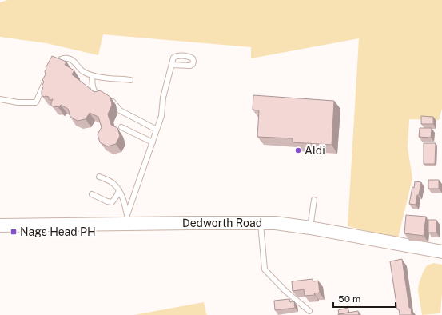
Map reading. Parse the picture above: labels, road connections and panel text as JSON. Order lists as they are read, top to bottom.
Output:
{
  "streets": {
    "main road": ["Dedworth Road"]
  },
  "places": {
    "other": ["Aldi"],
    "transit": ["Nags Head PH"]
  },
  "scale_bar": "50 m"
}
